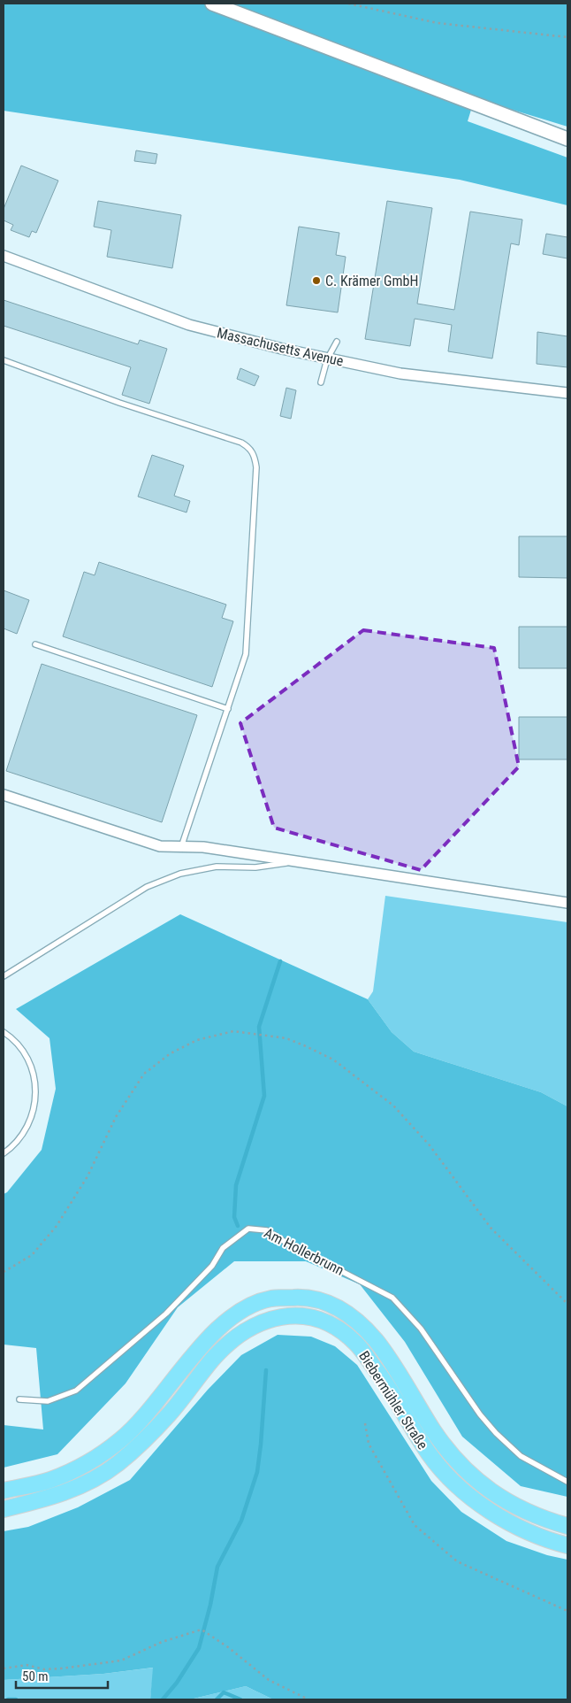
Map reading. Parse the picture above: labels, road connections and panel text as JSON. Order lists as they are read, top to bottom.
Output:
{
  "streets": {
    "main road": ["Biebermühler Straße"],
    "street": ["Massachusetts Avenue"],
    "lane": ["Am Hollerbrunn"]
  },
  "places": ["C. Krämer GmbH"],
  "scale_bar": "50 m"
}
